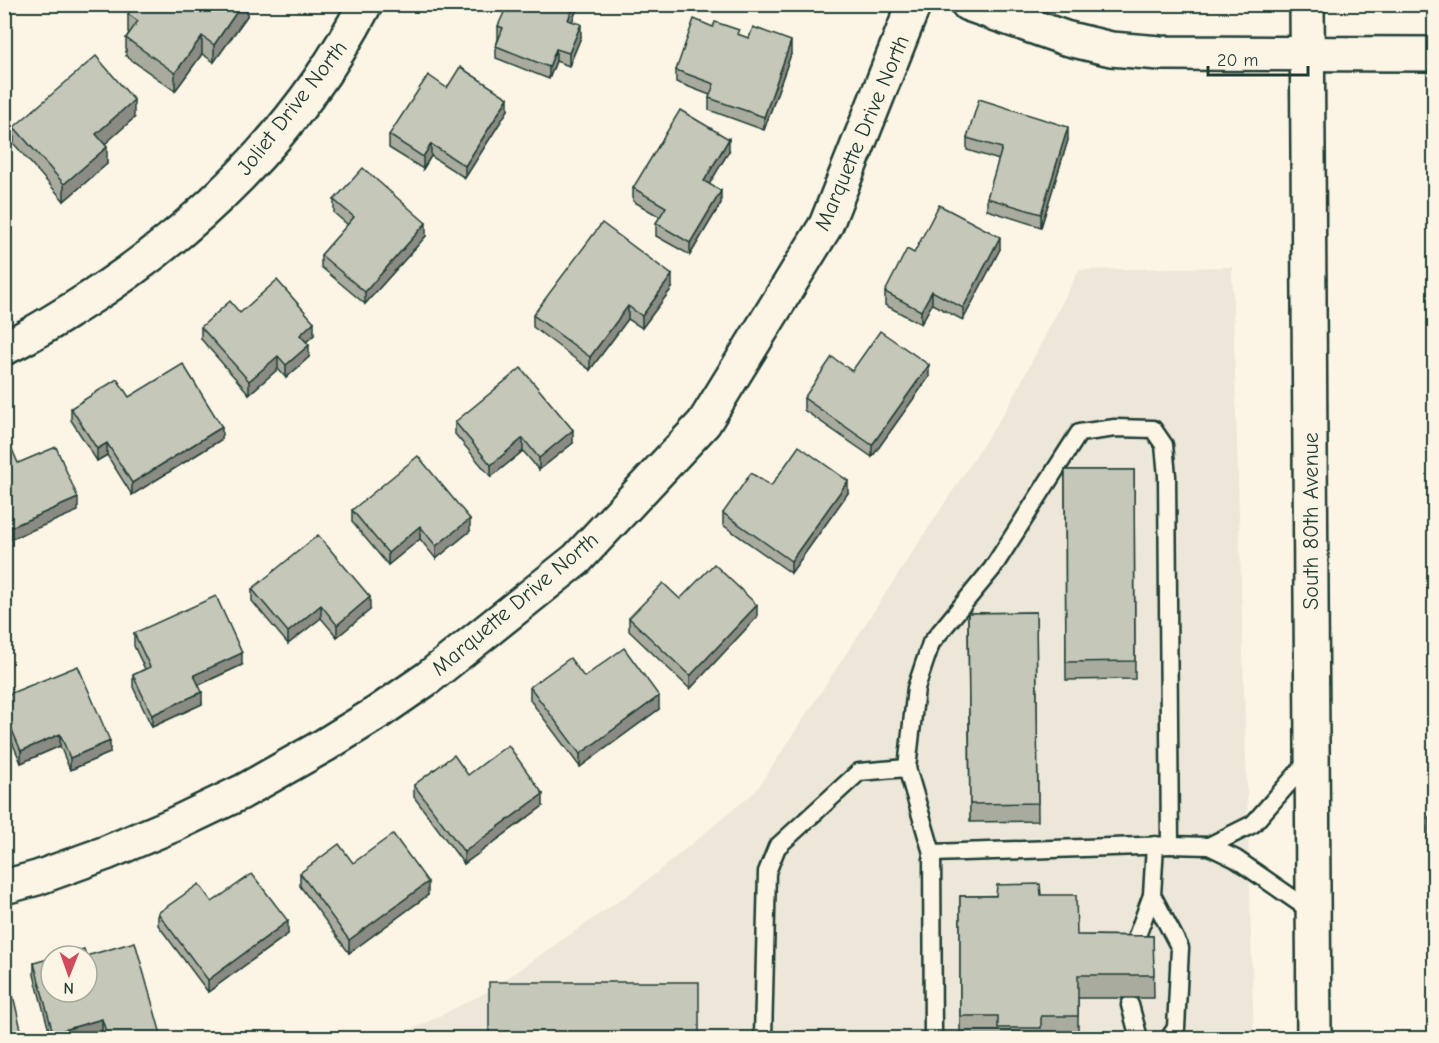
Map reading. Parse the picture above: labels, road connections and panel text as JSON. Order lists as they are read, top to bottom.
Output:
{
  "streets": {
    "street": ["Joliet Drive North", "Marquette Drive North", "South 80th Avenue"]
  },
  "scale_bar": "20 m",
  "north": "bottom"
}
